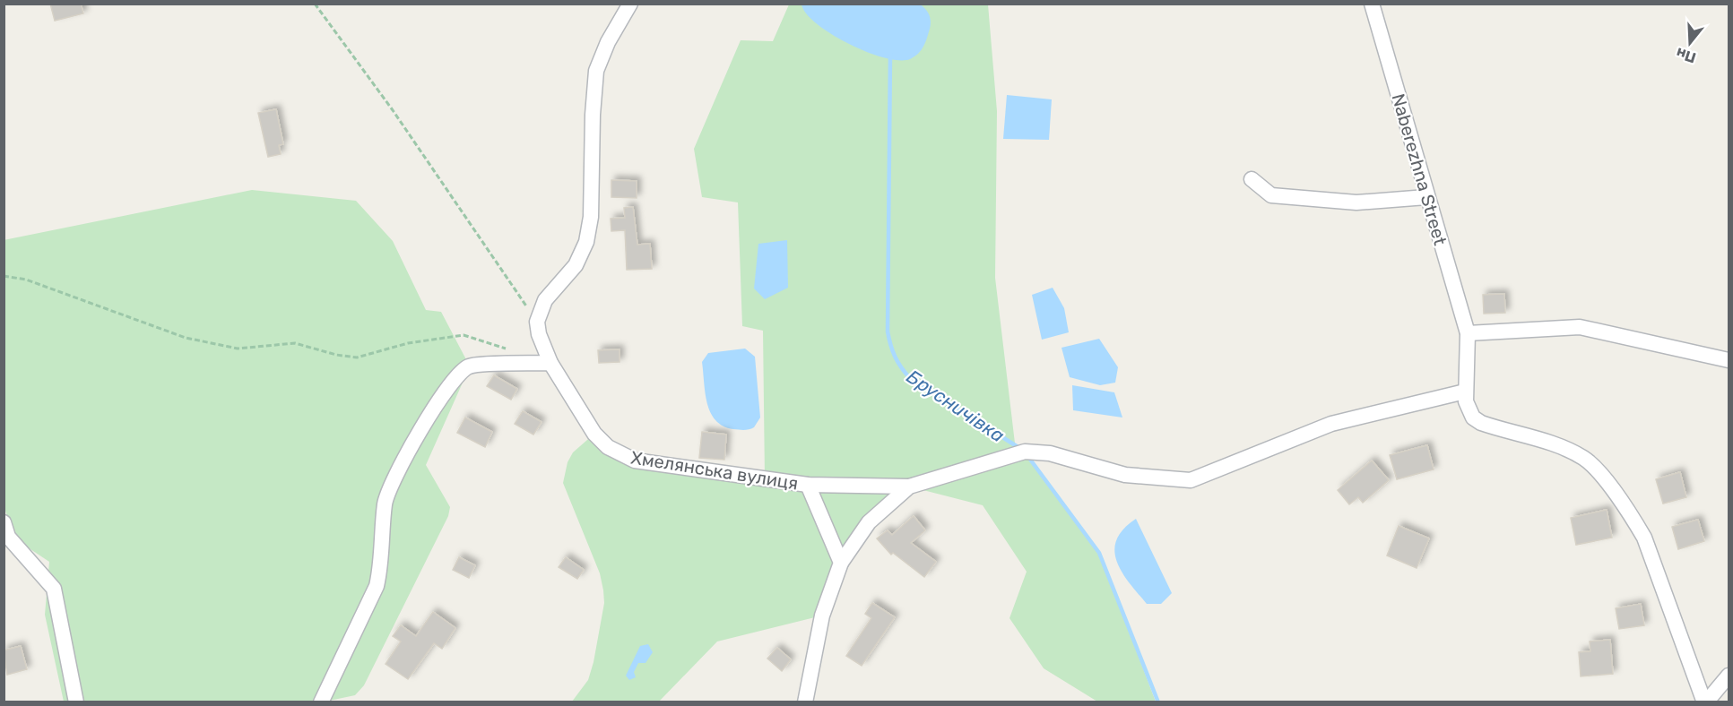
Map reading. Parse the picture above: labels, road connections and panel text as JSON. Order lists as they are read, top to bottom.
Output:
{
  "streets": {
    "street": ["Naberezhna Street", "Хмелянська вулиця"]
  },
  "water": ["Брусничівка"],
  "north": "bottom"
}
